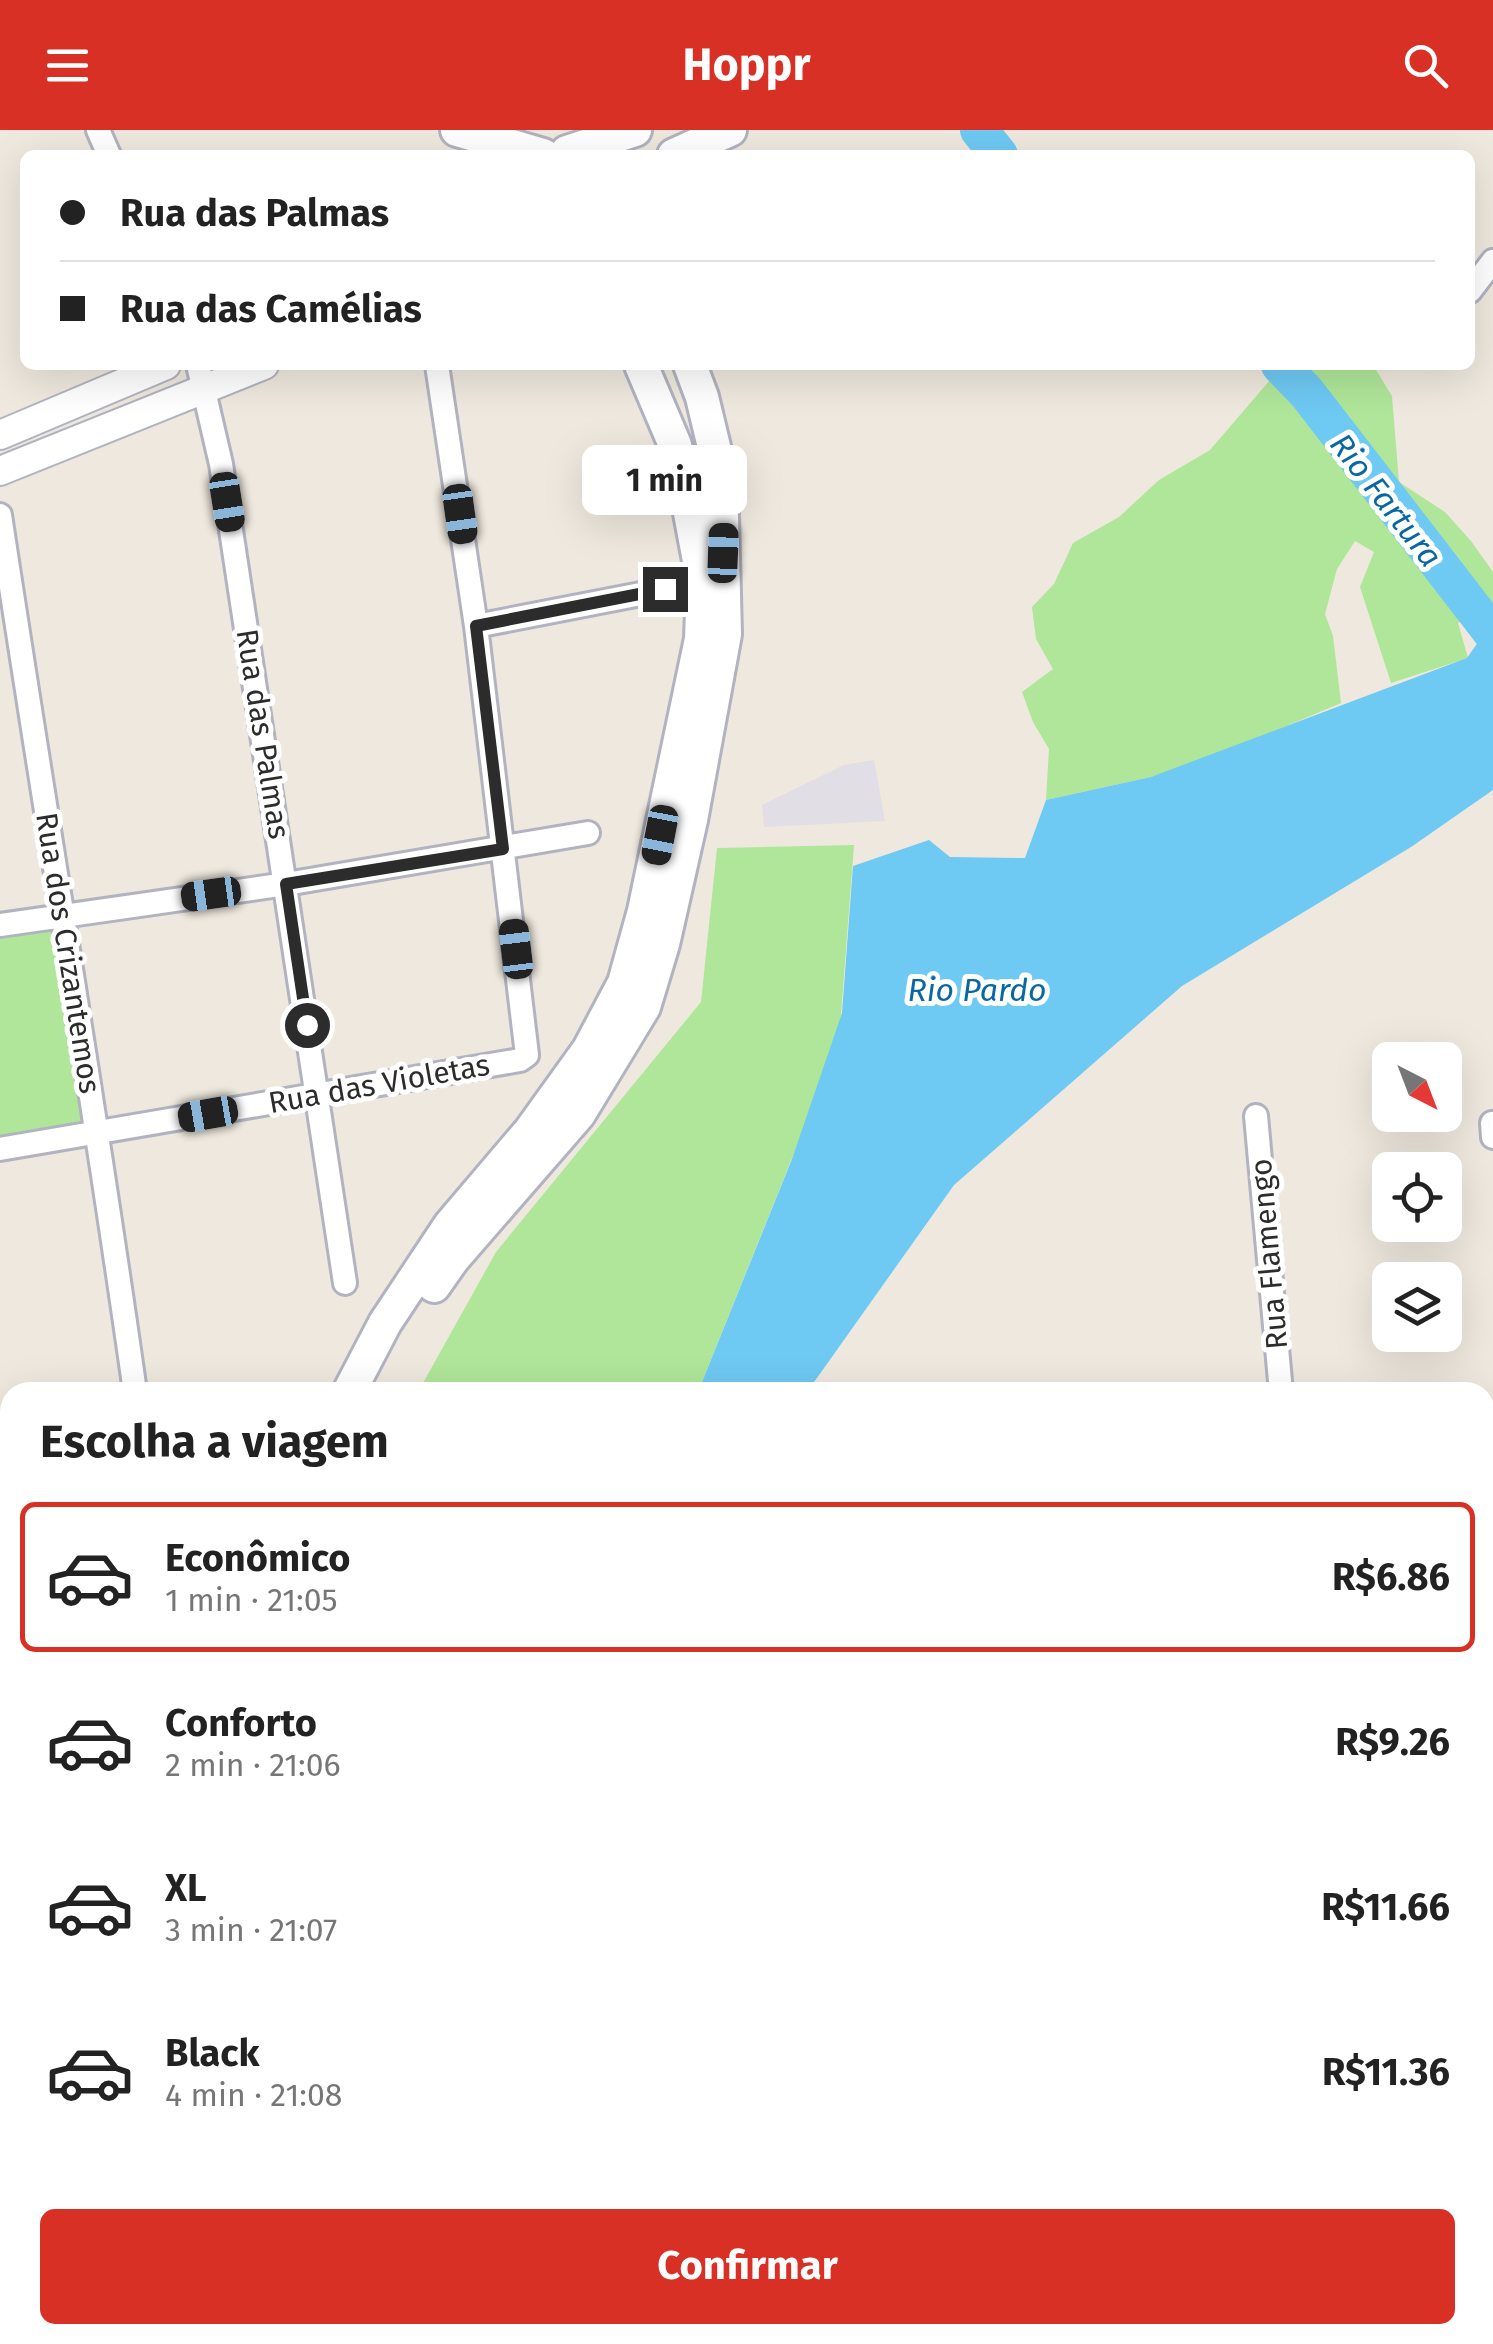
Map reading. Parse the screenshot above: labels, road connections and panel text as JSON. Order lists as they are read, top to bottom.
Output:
{
  "streets": {
    "street": [
      "Rua das Palmas",
      "Rua dos Crizantemos",
      "Rua das Violetas",
      "Rua Flamengo"
    ]
  },
  "crossings": [
    ["Rua das Palmas", "Rua das Violetas"],
    ["Rua dos Crizantemos", "Rua das Violetas"]
  ],
  "water": ["Rio Fartura", "Rio Pardo"],
  "north": "bottom right",
  "page": {
    "header": "Hoppr",
    "banner": ["Rua das Palmas", "Rua das Camélias"],
    "bubble": "1 min",
    "heading": "Escolha a viagem",
    "list": [
      {
        "name": "Econômico",
        "note": "1 min · 21:05",
        "value": "R$6.86"
      },
      {
        "name": "Conforto",
        "note": "2 min · 21:06",
        "value": "R$9.26"
      },
      {
        "name": "XL",
        "note": "3 min · 21:07",
        "value": "R$11.66"
      },
      {
        "name": "Black",
        "note": "4 min · 21:08",
        "value": "R$11.36"
      }
    ],
    "buttons": "Confirmar"
  }
}
